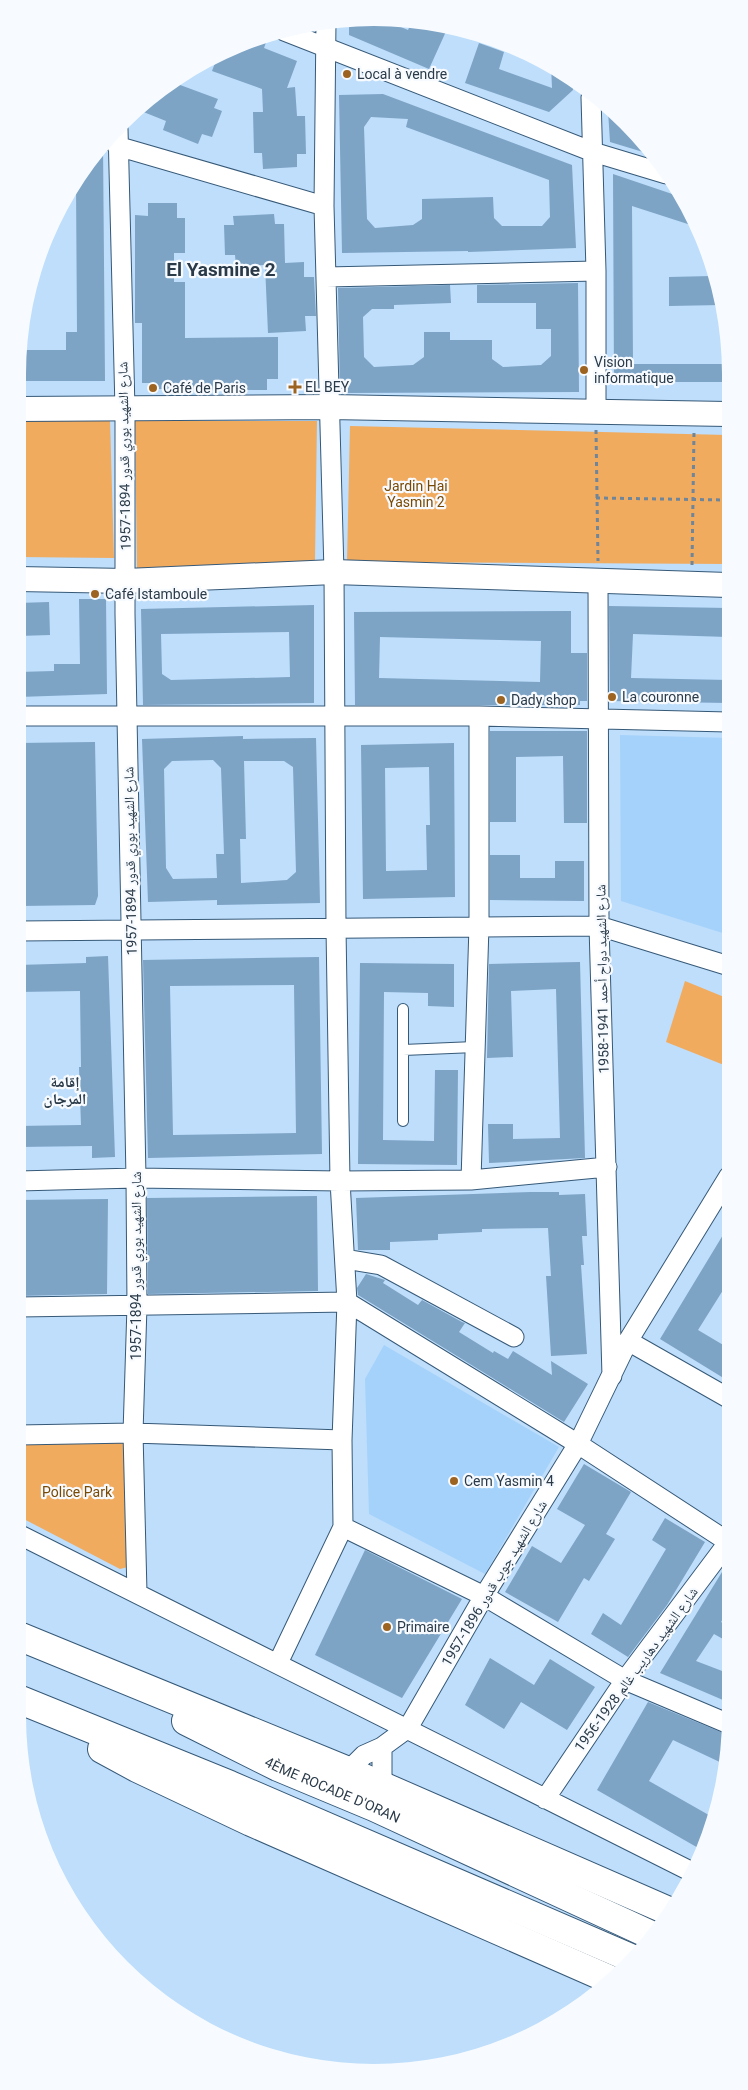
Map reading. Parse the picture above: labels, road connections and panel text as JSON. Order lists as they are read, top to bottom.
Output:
{
  "streets": {
    "highway": ["4ÈME ROCADE D'ORAN"],
    "street": [
      "شارع الشهيد بوري قدور 1894-1957",
      "شارع الشهيد دواح أحمد 1941-1958",
      "شارع الشهيد جوب قدور 1896-1957",
      "شارع الشهيد دهاريب غالم 1928-1956"
    ]
  },
  "crossings": [
    ["شارع الشهيد دواح أحمد 1941-1958", "شارع الشهيد جوب قدور 1896-1957"]
  ],
  "districts": ["El Yasmine 2", "إقامة المرجان"],
  "parks": ["Jardin Hai Yasmin 2", "Police Park"],
  "places": {
    "other": [
      "Local à vendre",
      "Vision informatique",
      "Café de Paris",
      "Café Istamboule",
      "La couronne",
      "Dady shop",
      "Cem Yasmin 4",
      "Primaire"
    ],
    "health": ["EL BEY"]
  }
}
